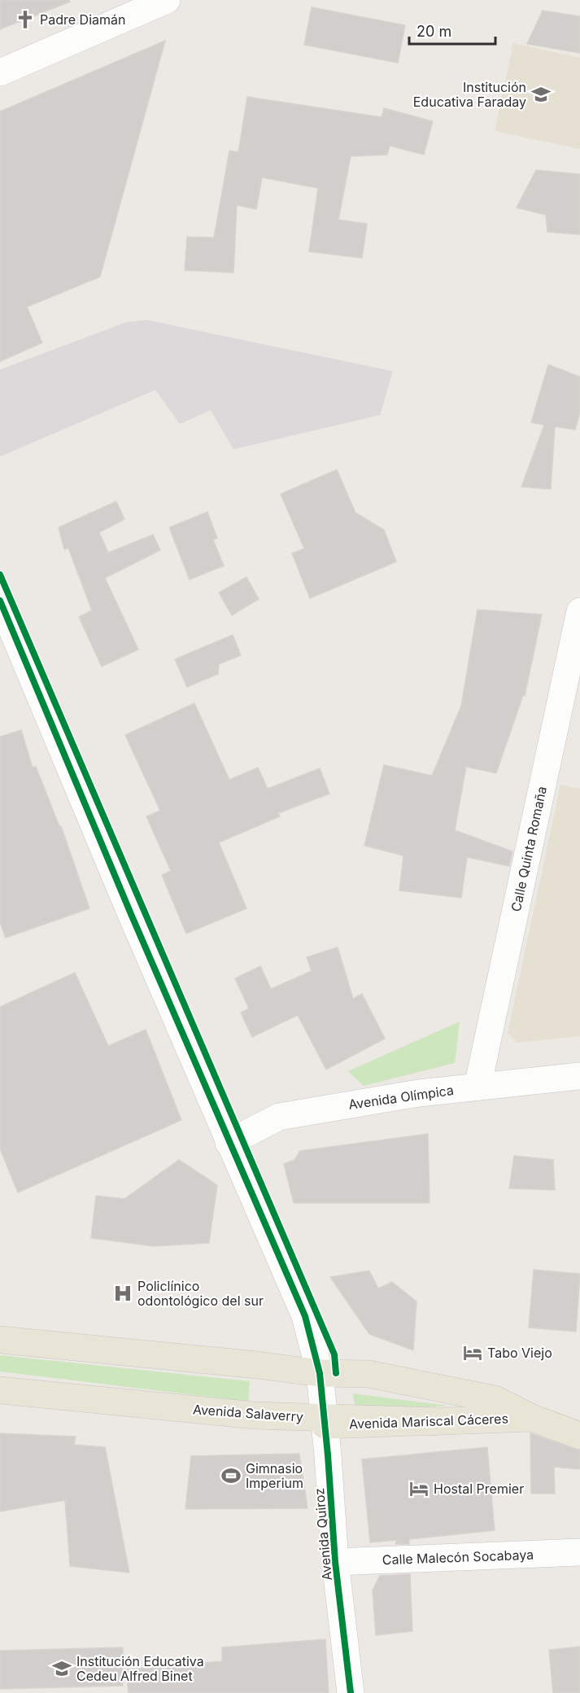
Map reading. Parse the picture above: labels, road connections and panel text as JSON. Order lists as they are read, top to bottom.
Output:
{
  "streets": {
    "main road": ["Avenida Salaverry", "Avenida Mariscal Cáceres"],
    "street": [
      "Calle Quinta Romaña",
      "Avenida Olímpica",
      "Avenida Quiroz",
      "Calle Malecón Socabaya"
    ]
  },
  "crossings": [
    ["Calle Quinta Romaña", "Avenida Olímpica"],
    ["Avenida Olímpica", "Avenida Quiroz"],
    ["Avenida Salaverry", "Avenida Mariscal Cáceres"],
    ["Avenida Mariscal Cáceres", "Avenida Quiroz"],
    ["Avenida Quiroz", "Calle Malecón Socabaya"]
  ],
  "places": {
    "church": ["Padre Diamán"],
    "school or university": ["Institución Educativa Faraday", "Institución Educativa Cedeu Alfred Binet"],
    "hospital": ["Policlínico odontológico del sur"],
    "hotel": ["Tabo Viejo", "Hostal Premier"],
    "sports": ["Gimnasio Imperium"]
  },
  "scale_bar": "20 m"
}
